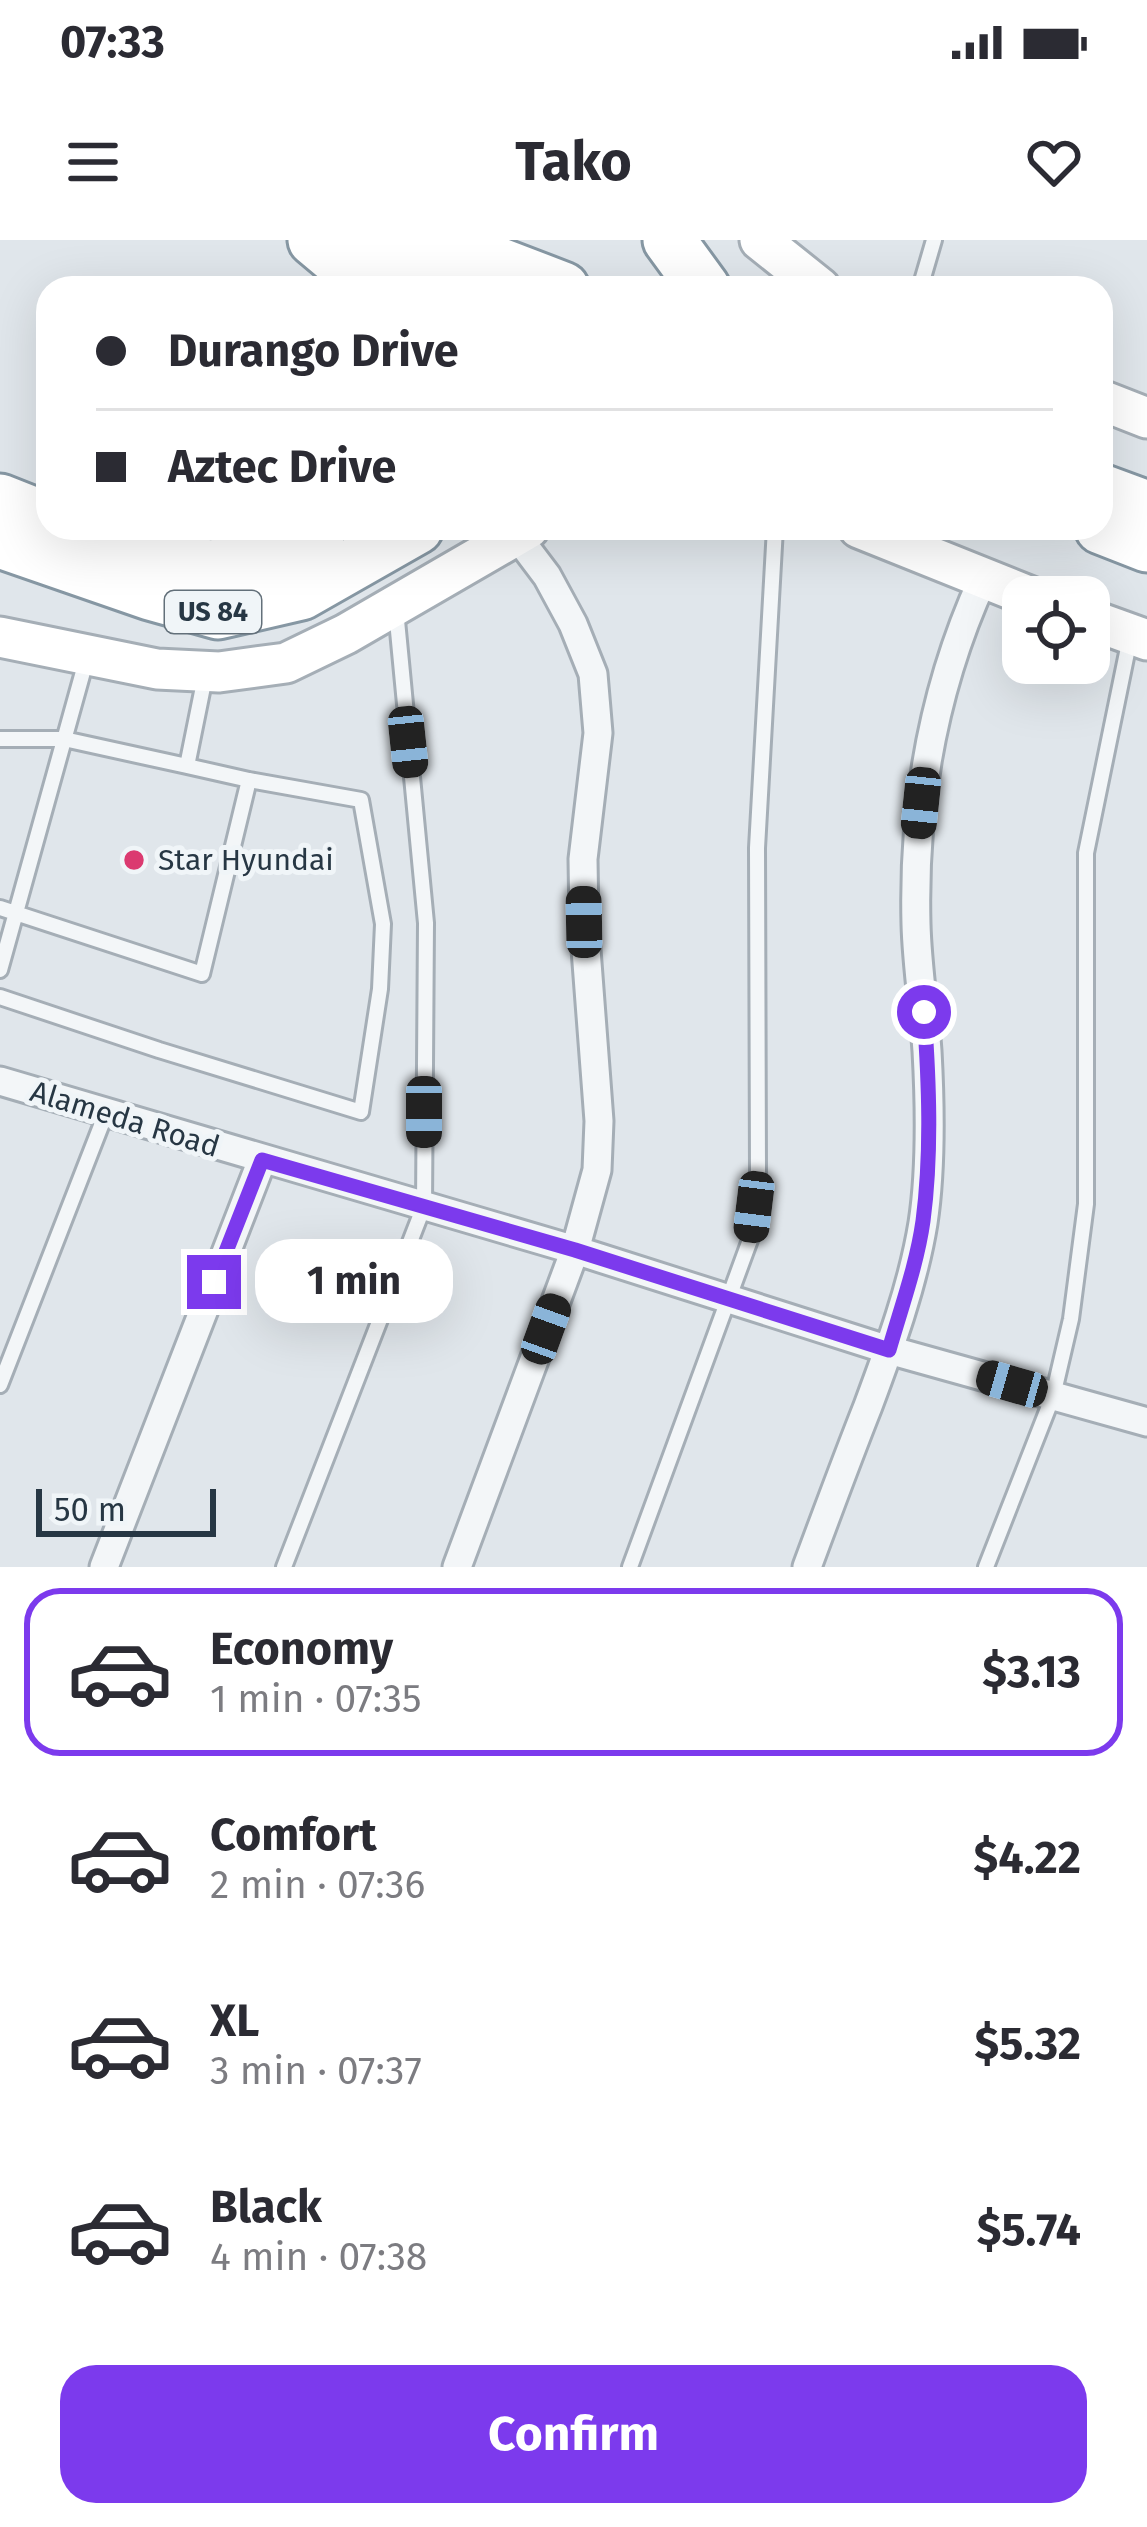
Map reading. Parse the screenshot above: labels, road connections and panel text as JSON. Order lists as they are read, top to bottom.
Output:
{
  "streets": {
    "highway": ["US 84"],
    "street": ["Alameda Road"]
  },
  "places": ["Star Hyundai"],
  "scale_bar": "50 m",
  "page": {
    "status": "07:33",
    "header": "Tako",
    "banner": ["Durango Drive", "Aztec Drive"],
    "bubble": "1 min",
    "scale": "50 m",
    "list": [
      {
        "name": "Economy",
        "note": "1 min · 07:35",
        "value": "$3.13"
      },
      {
        "name": "Comfort",
        "note": "2 min · 07:36",
        "value": "$4.22"
      },
      {
        "name": "XL",
        "note": "3 min · 07:37",
        "value": "$5.32"
      },
      {
        "name": "Black",
        "note": "4 min · 07:38",
        "value": "$5.74"
      }
    ],
    "buttons": "Confirm"
  }
}
